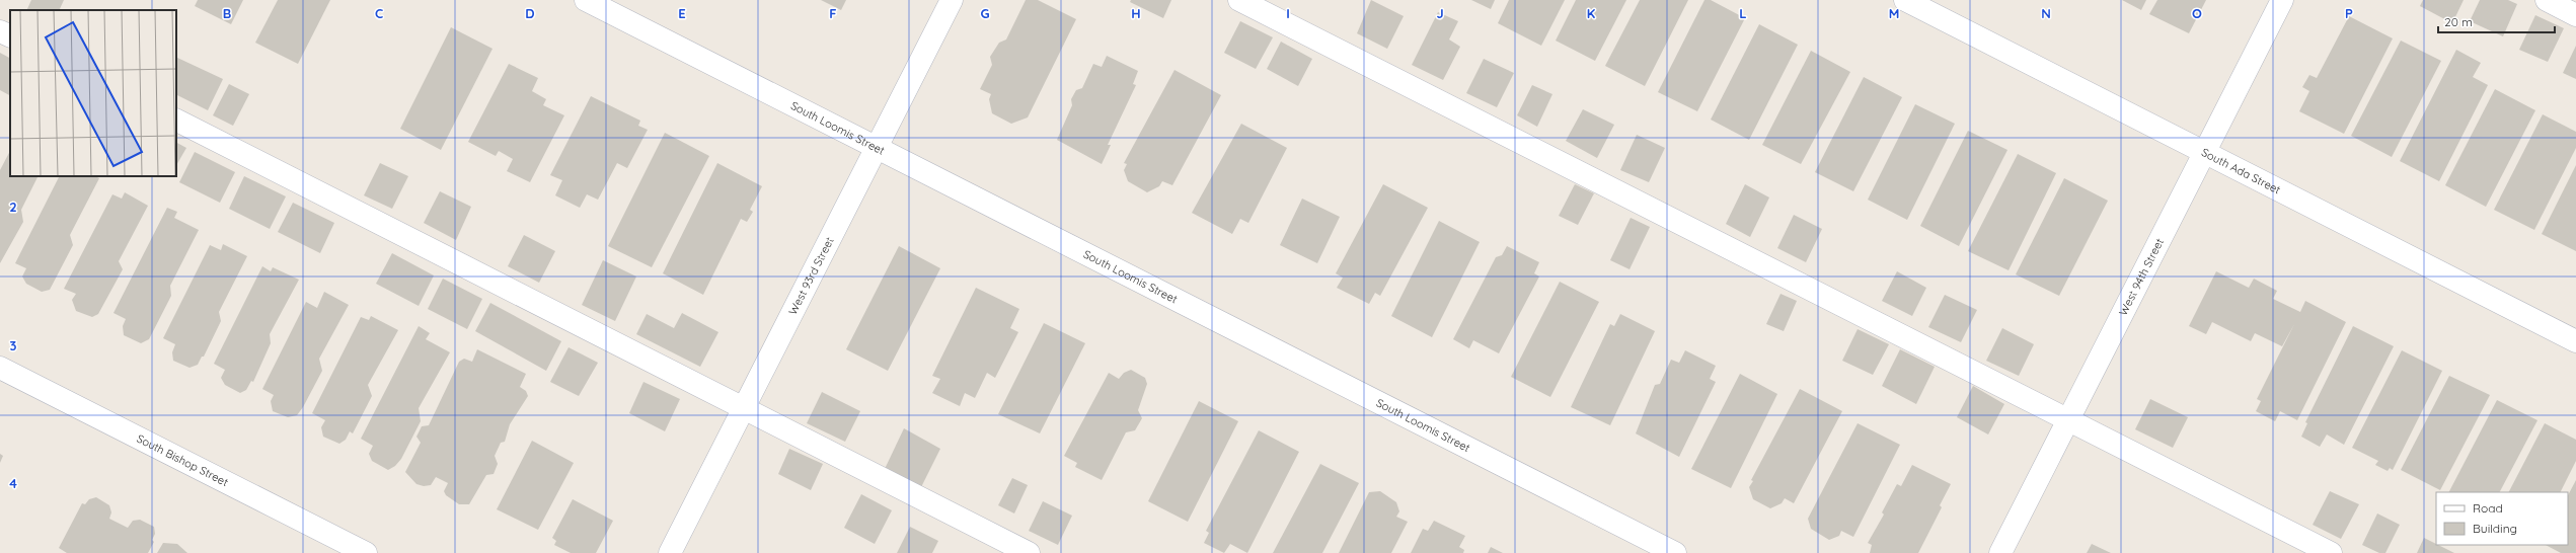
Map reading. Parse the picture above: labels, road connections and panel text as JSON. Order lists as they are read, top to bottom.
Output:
{
  "streets": {
    "street": [
      "South Loomis Street",
      "South Ada Street",
      "West 93rd Street",
      "West 94th Street",
      "South Bishop Street"
    ]
  },
  "crossings": [
    ["South Loomis Street", "West 93rd Street"],
    ["South Ada Street", "West 94th Street"]
  ],
  "legend": ["Road", "Building"],
  "scale_bar": "20 m",
  "grid": {
    "columns": [
      "B",
      "C",
      "D",
      "E",
      "F",
      "G",
      "H",
      "I",
      "J",
      "K",
      "L",
      "M",
      "N",
      "O",
      "P"
    ],
    "rows": ["2", "3", "4"]
  }
}
